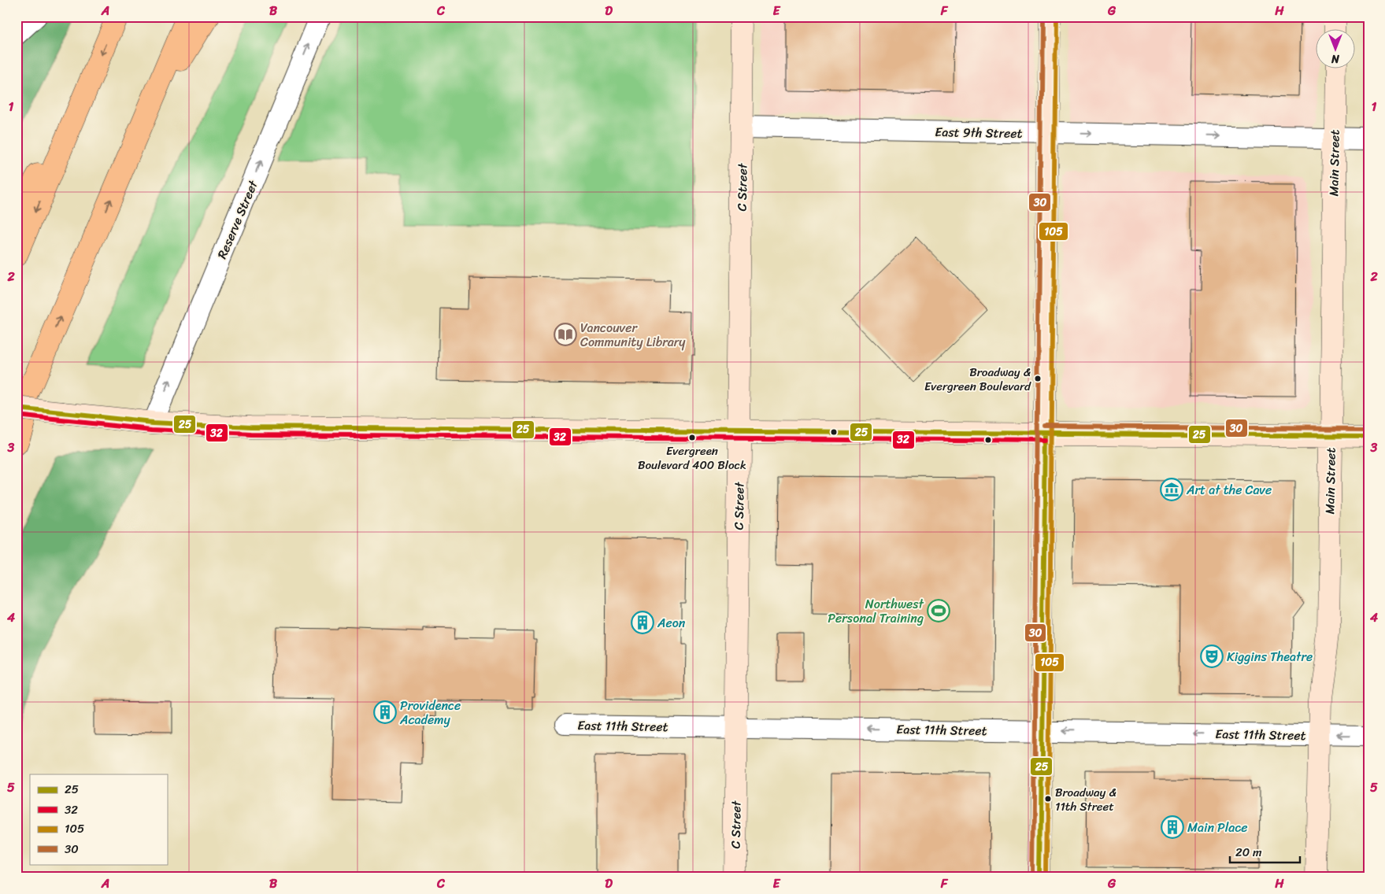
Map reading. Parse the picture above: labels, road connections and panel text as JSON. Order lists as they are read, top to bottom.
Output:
{
  "streets": {
    "street": [
      "East 9th Street",
      "Main Street",
      "C Street",
      "Reserve Street",
      "East 11th Street"
    ]
  },
  "crossings": [
    ["East 9th Street", "Main Street"],
    ["East 9th Street", "C Street"],
    ["Main Street", "East 11th Street"],
    ["C Street", "East 11th Street"]
  ],
  "one_way": ["East 9th Street", "Reserve Street", "East 11th Street"],
  "places": {
    "library": ["Vancouver Community Library"],
    "other": ["Broadway & Evergreen Boulevard", "Evergreen Boulevard 400 Block", "Broadway & 11th Street"],
    "museum": ["Art at the Cave"],
    "sports": ["Northwest Personal Training"],
    "building": ["Aeon", "Providence Academy", "Main Place"],
    "theatre": ["Kiggins Theatre"]
  },
  "lines": [
    "transit line 105",
    "transit line 30",
    "transit line 25",
    "transit line 32"
  ],
  "legend": [
    "25",
    "32",
    "105",
    "30"
  ],
  "scale_bar": "20 m",
  "north": "bottom",
  "grid": {
    "columns": [
      "A",
      "B",
      "C",
      "D",
      "E",
      "F",
      "G",
      "H"
    ],
    "rows": [
      "1",
      "2",
      "3",
      "4",
      "5"
    ]
  }
}
